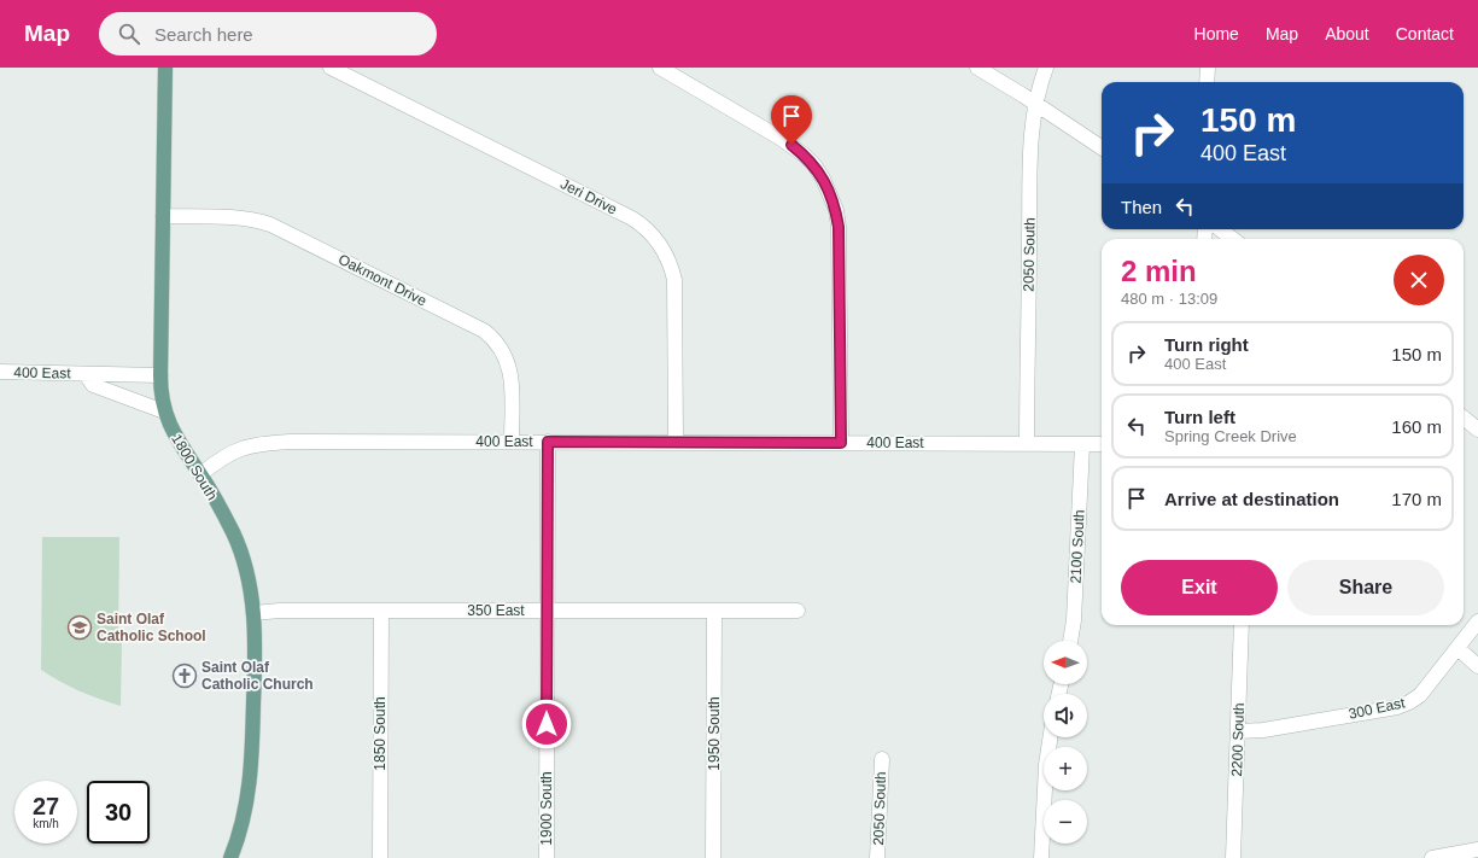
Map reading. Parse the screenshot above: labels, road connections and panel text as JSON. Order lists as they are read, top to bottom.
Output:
{
  "streets": {
    "main road": ["1800 South"],
    "street": [
      "Jeri Drive",
      "2050 South",
      "Oakmont Drive",
      "400 East",
      "2100 South",
      "350 East",
      "300 East",
      "1850 South",
      "1950 South",
      "2200 South",
      "1900 South"
    ]
  },
  "crossings": [
    ["Jeri Drive", "400 East"],
    ["2050 South", "400 East"],
    ["Oakmont Drive", "400 East"],
    ["Oakmont Drive", "1800 South"],
    ["400 East", "1800 South"],
    ["400 East", "2100 South"],
    ["400 East", "1900 South"],
    ["1800 South", "350 East"],
    ["350 East", "1850 South"],
    ["350 East", "1950 South"],
    ["350 East", "1900 South"],
    ["300 East", "2200 South"]
  ],
  "places": {
    "school or university": ["Saint Olaf Catholic School"],
    "church": ["Saint Olaf Catholic Church"]
  },
  "north": "left",
  "page": {
    "header": "Map",
    "search": "Search here",
    "nav": [
      "Home",
      "Map",
      "About",
      "Contact"
    ],
    "turn": ["150 m", "400 East"],
    "then": "Then",
    "heading": ["2 min", "480 m · 13:09"],
    "list": [
      {
        "name": "Turn right",
        "note": "400 East",
        "value": "150 m"
      },
      {
        "name": "Turn left",
        "note": "Spring Creek Drive",
        "value": "160 m"
      },
      {
        "name": "Arrive at destination",
        "value": "170 m"
      }
    ],
    "buttons": ["Exit", "Share"],
    "map_buttons": ["+", "−"],
    "speed": "27 km/h",
    "limit": "30"
  }
}
